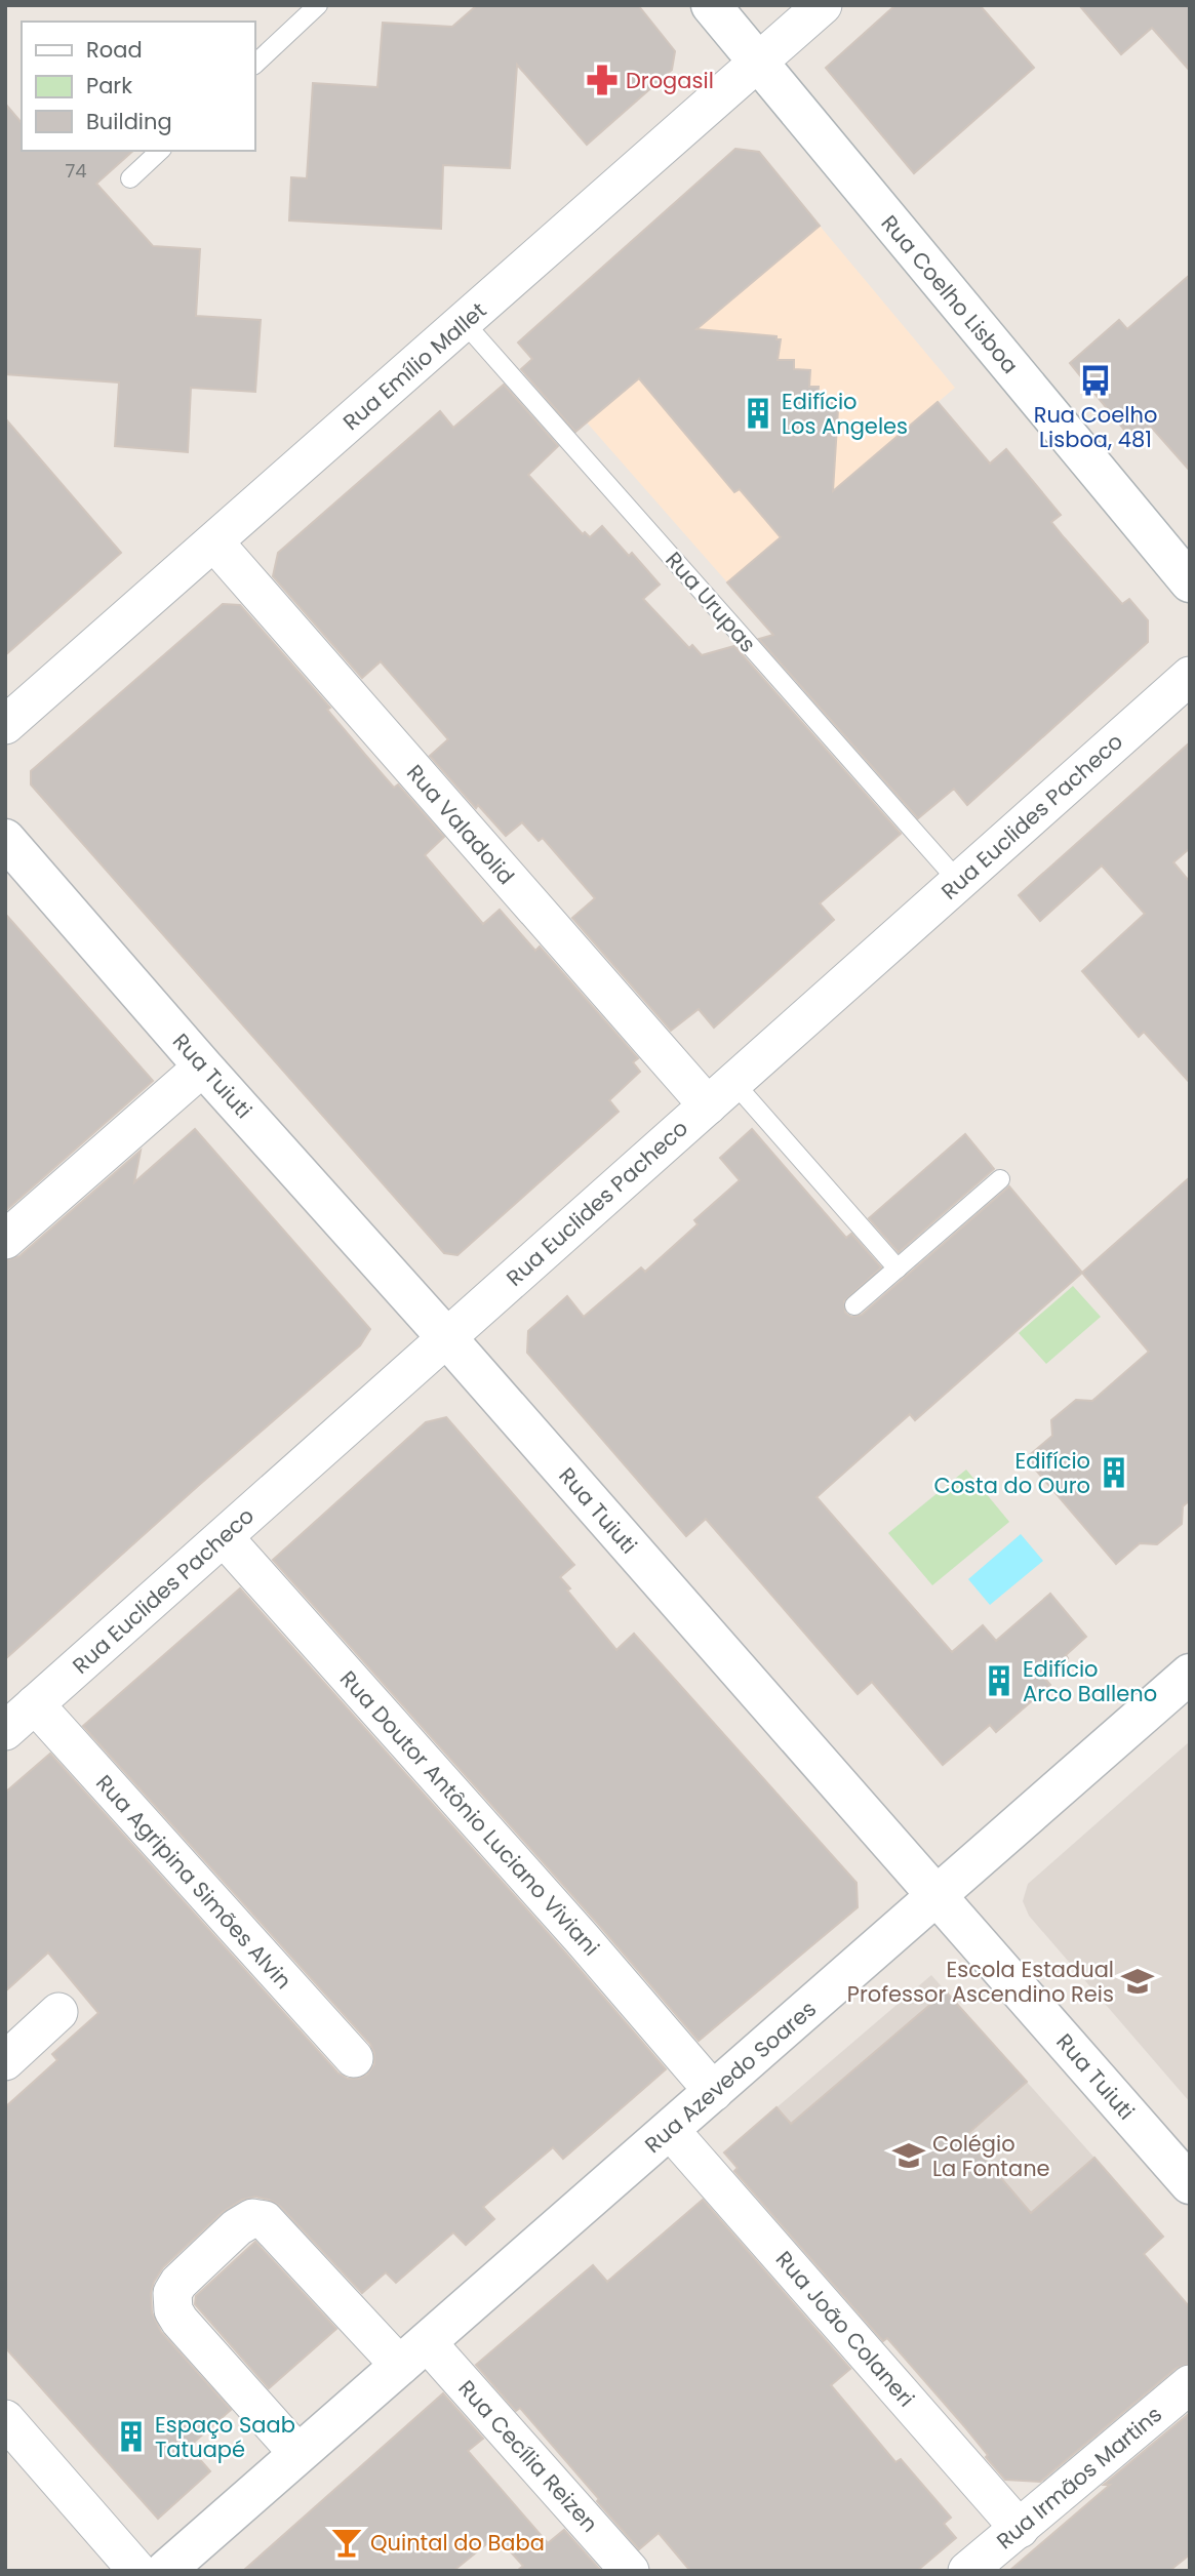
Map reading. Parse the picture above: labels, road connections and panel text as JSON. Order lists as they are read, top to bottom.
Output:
{
  "streets": {
    "street": [
      "Rua Coelho Lisboa",
      "Rua Emílio Mallet",
      "Rua Euclides Pacheco",
      "Rua Valadolid",
      "Rua Tuiuti",
      "Rua Doutor Antônio Luciano Viviani",
      "Rua Agripina Simões Alvin",
      "Rua Azevedo Soares",
      "Rua João Colaneri",
      "Rua Cecília Reizen",
      "Rua Irmãos Martins"
    ],
    "lane": ["Rua Urupas"]
  },
  "crossings": [
    ["Rua Coelho Lisboa", "Rua Emílio Mallet"],
    ["Rua Emílio Mallet", "Rua Urupas"],
    ["Rua Emílio Mallet", "Rua Valadolid"],
    ["Rua Urupas", "Rua Euclides Pacheco"],
    ["Rua Euclides Pacheco", "Rua Valadolid"],
    ["Rua Euclides Pacheco", "Rua Tuiuti"],
    ["Rua Euclides Pacheco", "Rua Doutor Antônio Luciano Viviani"],
    ["Rua Euclides Pacheco", "Rua Agripina Simões Alvin"],
    ["Rua Tuiuti", "Rua Azevedo Soares"],
    ["Rua Doutor Antônio Luciano Viviani", "Rua Azevedo Soares"],
    ["Rua Azevedo Soares", "Rua João Colaneri"],
    ["Rua Azevedo Soares", "Rua Cecília Reizen"],
    ["Rua João Colaneri", "Rua Irmãos Martins"]
  ],
  "places": {
    "pharmacy": ["Drogasil"],
    "bus stop": ["Rua Coelho Lisboa, 481"],
    "building": [
      "Edifício Los Angeles",
      "Edifício Costa do Ouro",
      "Edifício Arco Balleno",
      "Espaço Saab Tatuapé"
    ],
    "school or university": ["Escola Estadual Professor Ascendino Reis", "Colégio La Fontane"],
    "bar": ["Quintal do Baba"]
  },
  "house_numbers": ["74"],
  "legend": ["Road", "Park", "Building"]
}
